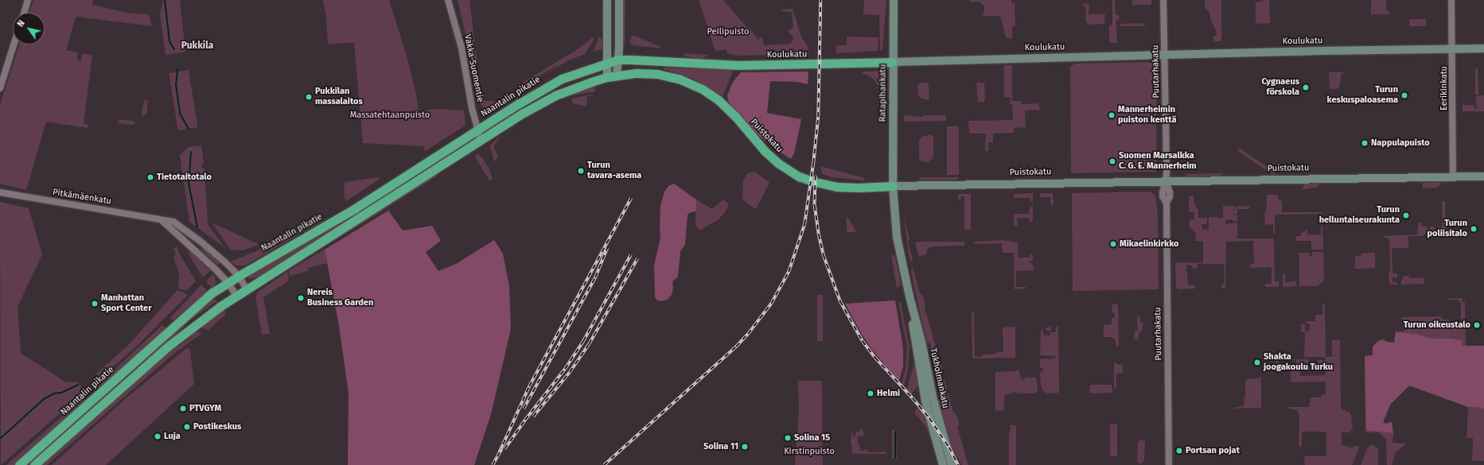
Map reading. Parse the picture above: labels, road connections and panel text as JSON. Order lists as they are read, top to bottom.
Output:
{
  "streets": {
    "highway": ["Koulukatu", "Naantalin pikatie", "Puistokatu"],
    "main road": ["Ratapihankatu", "Tukholmankatu"],
    "street": [
      "Vakka-Suomentie",
      "Puutarhakatu",
      "Eerikinkatu",
      "Pitkämäenkatu"
    ]
  },
  "crossings": [
    ["Koulukatu", "Puutarhakatu"],
    ["Koulukatu", "Eerikinkatu"],
    ["Koulukatu", "Ratapihankatu"],
    ["Koulukatu", "Naantalin pikatie"],
    ["Vakka-Suomentie", "Naantalin pikatie"],
    ["Puutarhakatu", "Puistokatu"],
    ["Eerikinkatu", "Puistokatu"],
    ["Ratapihankatu", "Puistokatu"],
    ["Ratapihankatu", "Tukholmankatu"],
    ["Naantalin pikatie", "Pitkämäenkatu"],
    ["Puistokatu", "Tukholmankatu"]
  ],
  "districts": ["Pukkila"],
  "parks": ["Peilipuisto", "Massatehtaanpuisto", "Kirstinpuisto"],
  "places": [
    "Cygnaeus förskola",
    "Turun keskuspaloasema",
    "Pukkilan massalaitos",
    "Mannerheimin puiston kenttä",
    "Nappulapuisto",
    "Suomen Marsalkka C. G. E. Mannerheim",
    "Turun tavara-asema",
    "Tietotaitotalo",
    "Turun helluntaiseurakunta",
    "Turun poliisitalo",
    "Mikaelinkirkko",
    "Nereis Business Garden",
    "Manhattan Sport Center",
    "Turun oikeustalo",
    "Shakta joogakoulu Turku",
    "Helmi",
    "PTVGYM",
    "Postikeskus",
    "Luja",
    "Solina 15",
    "Solina 11",
    "Portsan pojat"
  ],
  "north": "top left"
}
